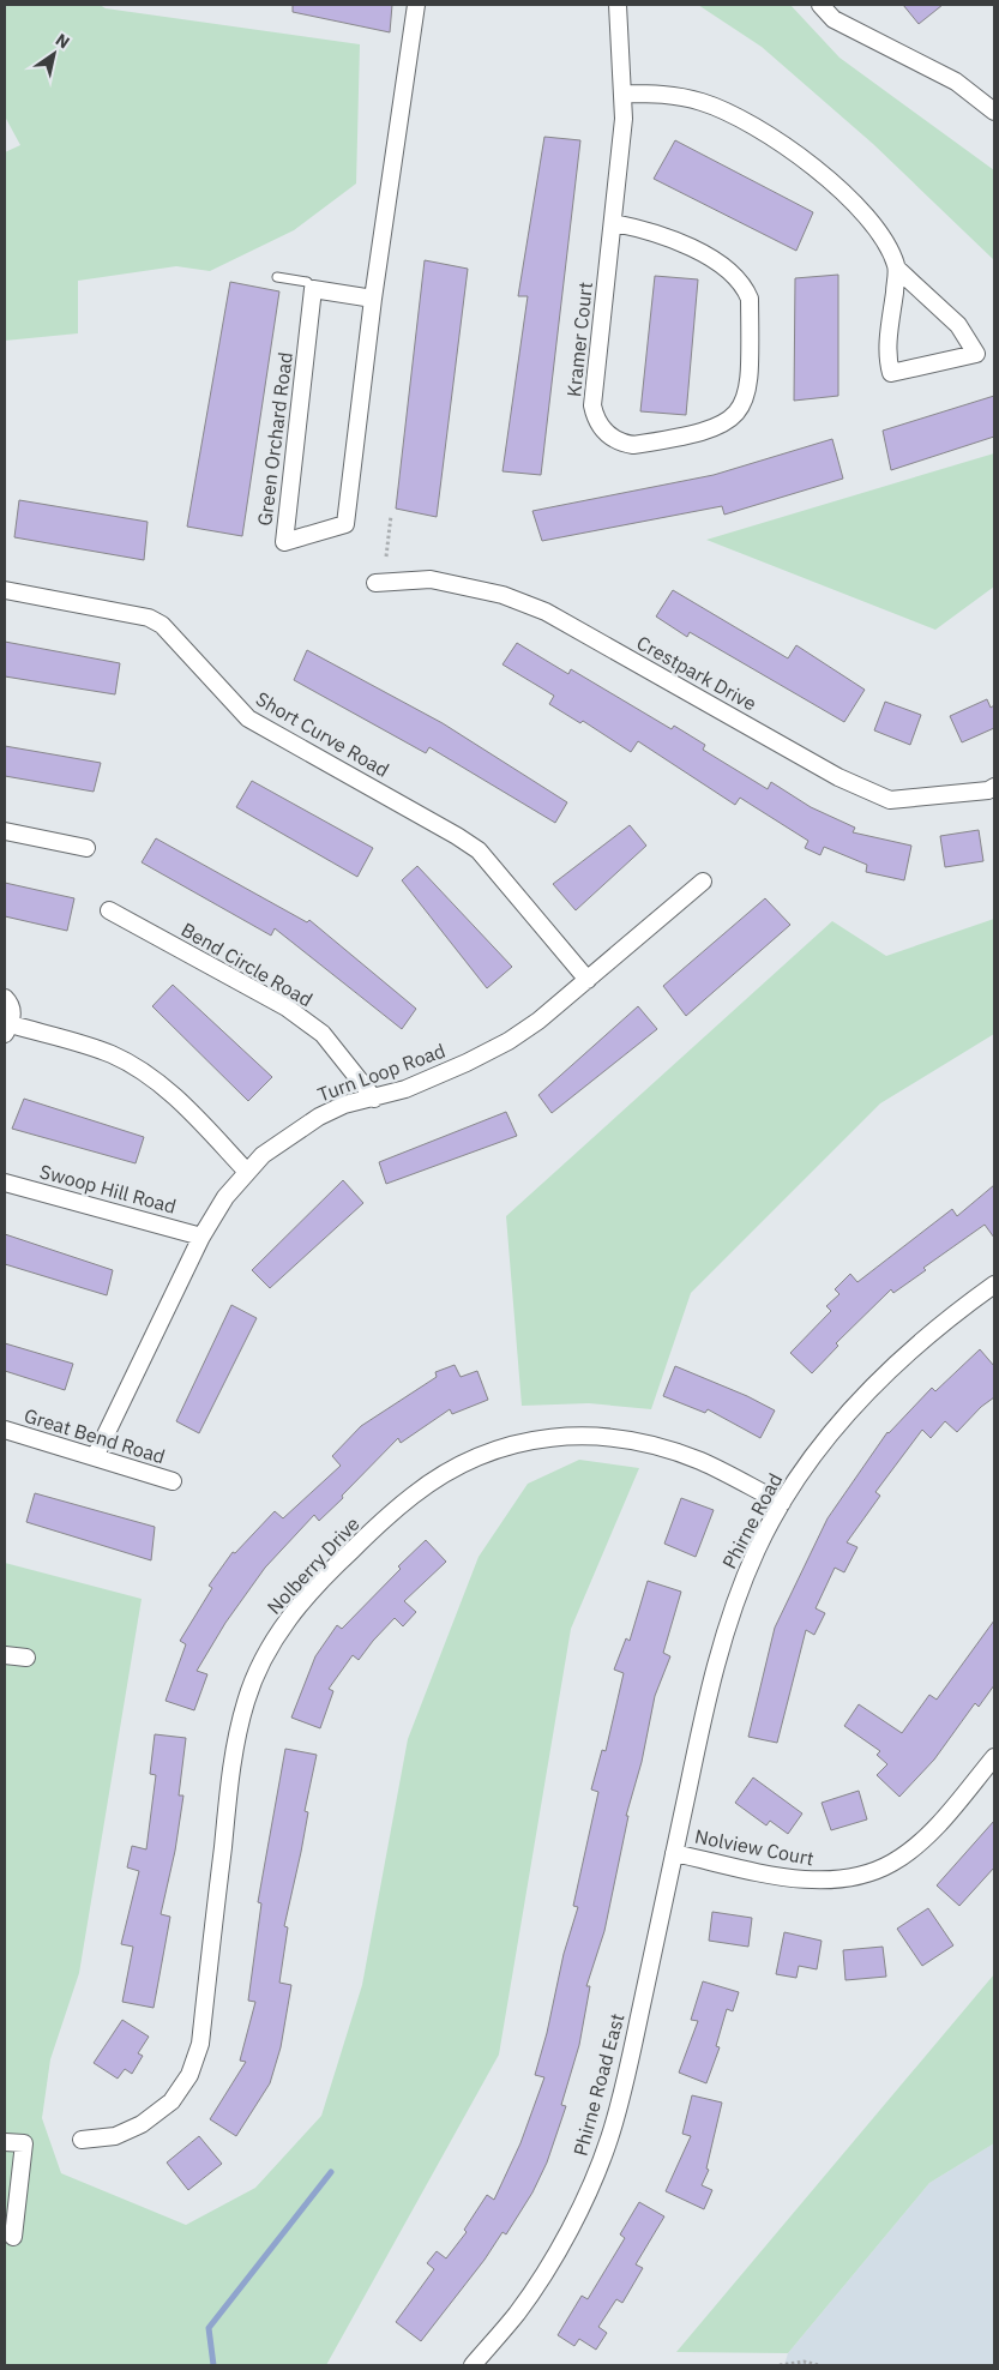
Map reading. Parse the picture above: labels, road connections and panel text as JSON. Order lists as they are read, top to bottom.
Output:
{
  "streets": {
    "street": [
      "Kramer Court",
      "Green Orchard Road",
      "Crestpark Drive",
      "Short Curve Road",
      "Bend Circle Road",
      "Turn Loop Road",
      "Swoop Hill Road",
      "Great Bend Road",
      "Phirne Road",
      "Nolberry Drive",
      "Nolview Court",
      "Phirne Road East"
    ]
  },
  "crossings": [
    ["Short Curve Road", "Turn Loop Road"],
    ["Bend Circle Road", "Turn Loop Road"],
    ["Turn Loop Road", "Swoop Hill Road"],
    ["Turn Loop Road", "Great Bend Road"],
    ["Phirne Road", "Nolberry Drive"],
    ["Phirne Road", "Nolview Court"],
    ["Phirne Road", "Phirne Road East"],
    ["Nolview Court", "Phirne Road East"]
  ],
  "north": "top right"
}
